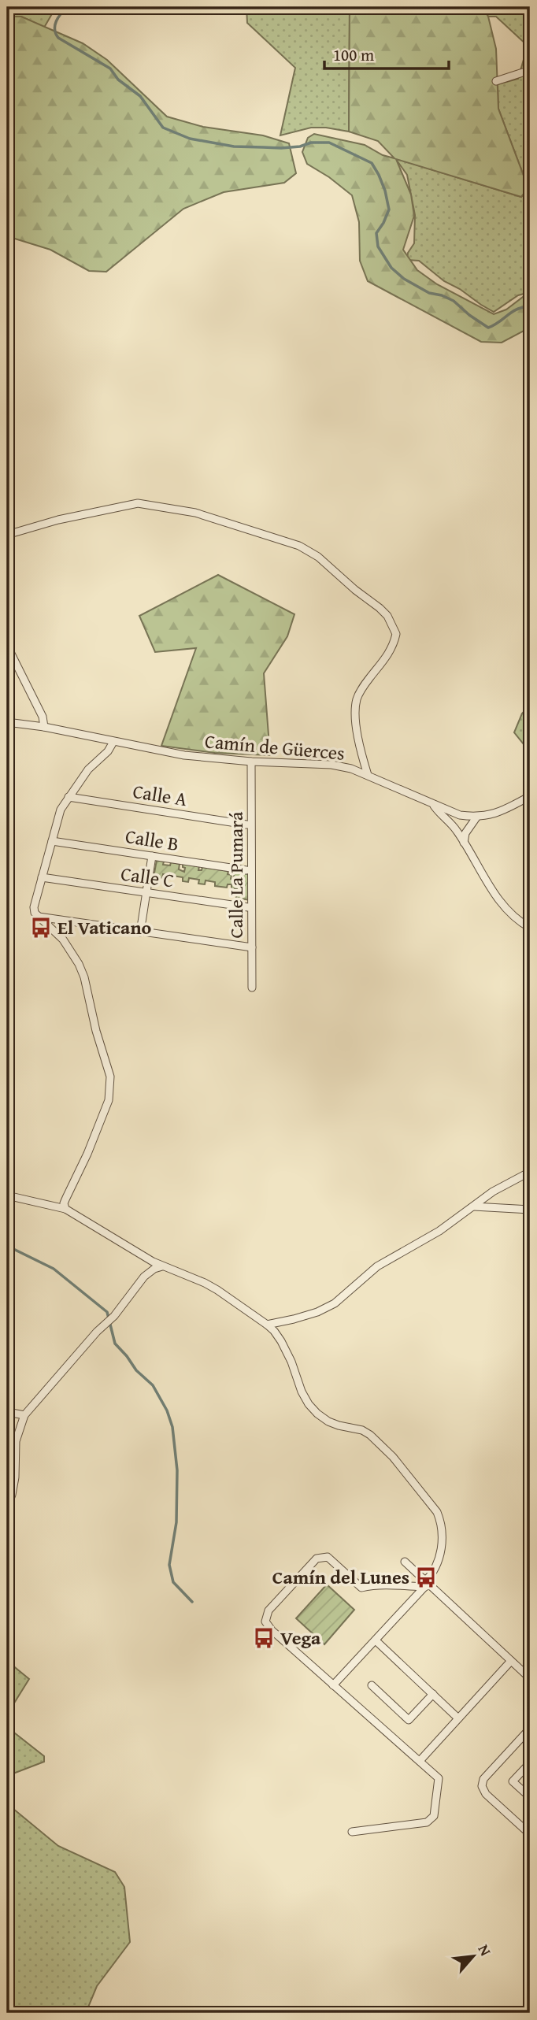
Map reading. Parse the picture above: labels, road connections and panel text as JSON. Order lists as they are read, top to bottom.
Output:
{
  "streets": {
    "street": [
      "Camín de Güerces",
      "Calle A",
      "Calle B",
      "Calle La Pumará",
      "Calle C"
    ]
  },
  "crossings": [
    ["Camín de Güerces", "Calle La Pumará"]
  ],
  "places": {
    "bus stop": ["El Vaticano", "Camín del Lunes", "Vega"]
  },
  "scale_bar": "100 m",
  "north": "top right"
}
